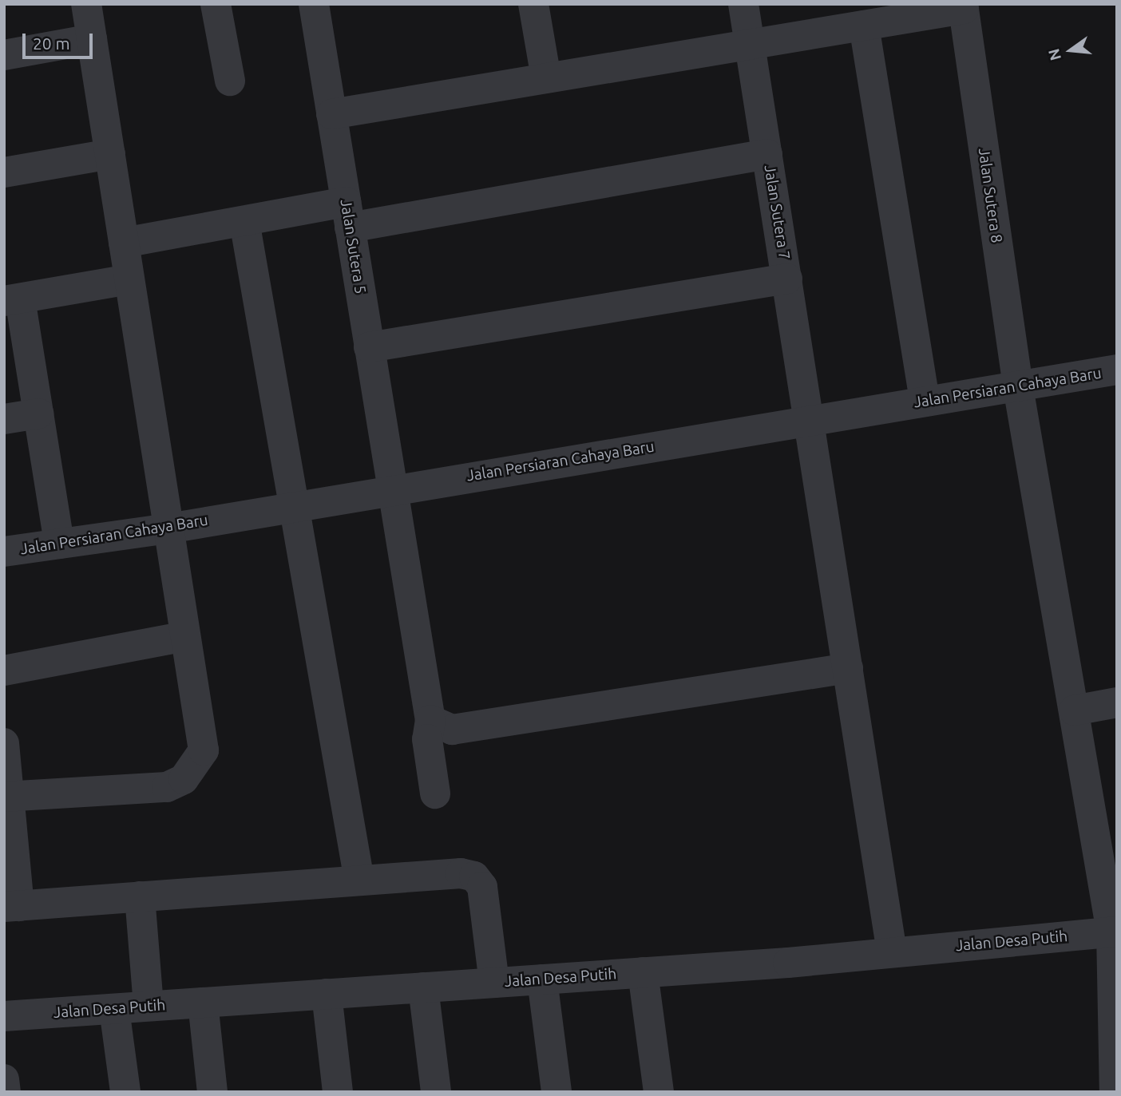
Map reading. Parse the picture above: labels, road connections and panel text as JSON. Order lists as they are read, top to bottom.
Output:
{
  "streets": {
    "street": [
      "Jalan Sutera 8",
      "Jalan Sutera 7",
      "Jalan Sutera 5",
      "Jalan Persiaran Cahaya Baru",
      "Jalan Desa Putih"
    ]
  },
  "crossings": [
    ["Jalan Sutera 8", "Jalan Persiaran Cahaya Baru"],
    ["Jalan Sutera 8", "Jalan Desa Putih"],
    ["Jalan Sutera 7", "Jalan Persiaran Cahaya Baru"],
    ["Jalan Sutera 7", "Jalan Desa Putih"],
    ["Jalan Sutera 5", "Jalan Persiaran Cahaya Baru"]
  ],
  "scale_bar": "20 m",
  "north": "left"
}
